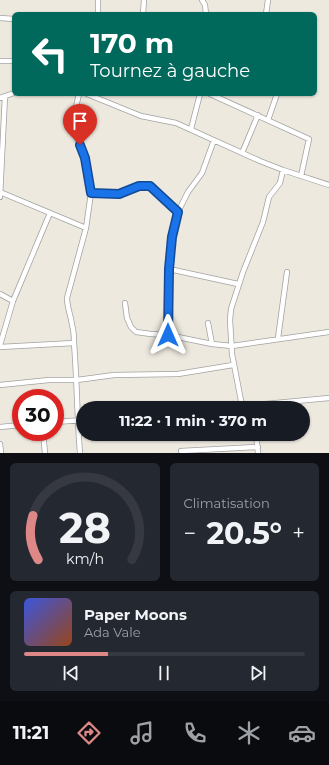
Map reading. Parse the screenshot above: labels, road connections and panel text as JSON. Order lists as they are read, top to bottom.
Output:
{
  "page": {
    "turn": ["170 m", "Tournez à gauche"],
    "limit": "30",
    "trip": "11:22 · 1 min · 370 m",
    "tile": "Climatisation",
    "heat": ["−", "20.5°", "+"],
    "song": ["Paper Moons", "Ada Vale"],
    "tabs": "11:21",
    "gauge": ["28", "km/h"]
  }
}
